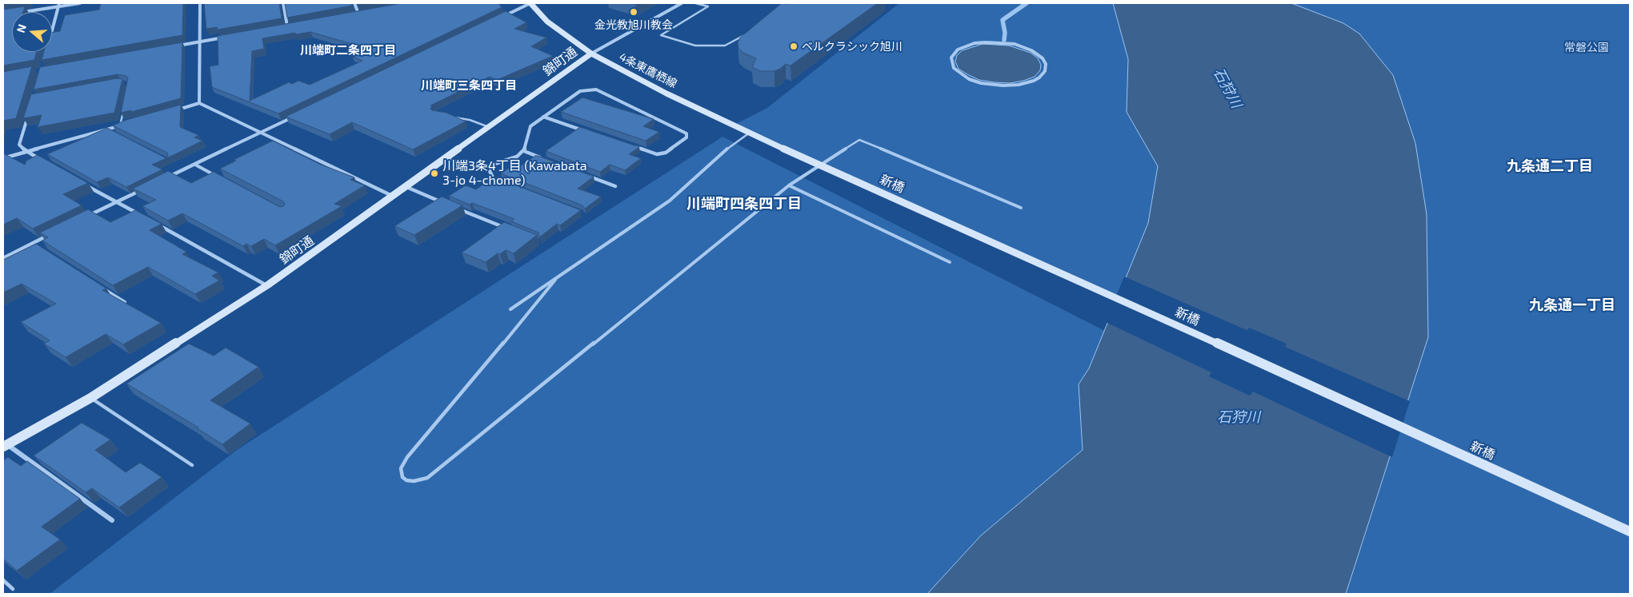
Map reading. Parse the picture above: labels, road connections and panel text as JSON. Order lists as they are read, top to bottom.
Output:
{
  "streets": {
    "street": ["錦町通", "4条東鷹栖線", "新橋"]
  },
  "crossings": [
    ["錦町通", "4条東鷹栖線"],
    ["4条東鷹栖線", "新橋"]
  ],
  "districts": [
    "川端町二条四丁目",
    "川端町三条四丁目",
    "九条通二丁目",
    "川端町四条四丁目",
    "九条通一丁目"
  ],
  "water": ["石狩川"],
  "parks": ["常磐公園"],
  "places": ["金光教旭川教会", "ベルクラシック旭川", "川端3条4丁目 (Kawabata 3-jo 4-chome)"],
  "north": "left"
}
